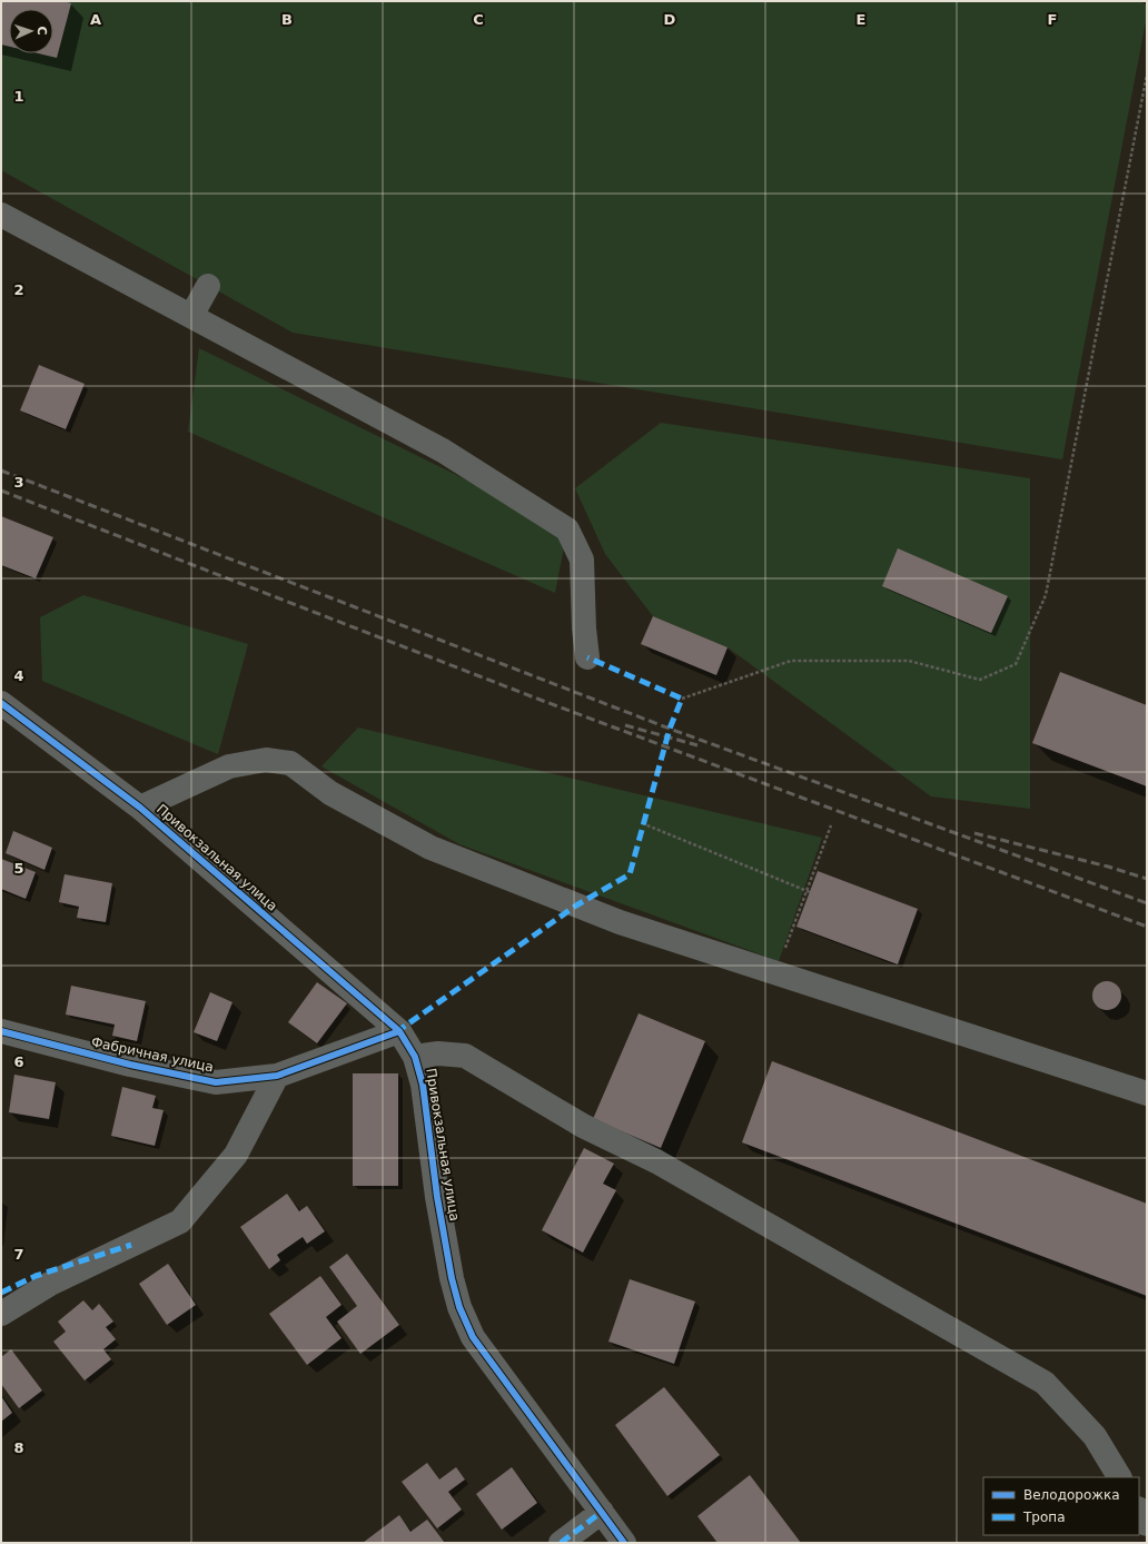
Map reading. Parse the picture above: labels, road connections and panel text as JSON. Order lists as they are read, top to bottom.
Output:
{
  "streets": {
    "street": ["Привокзальная улица", "Фабричная улица"]
  },
  "crossings": [
    ["Привокзальная улица", "Фабричная улица"]
  ],
  "legend": ["Велодорожка", "Тропа"],
  "north": "right",
  "grid": {
    "columns": [
      "A",
      "B",
      "C",
      "D",
      "E",
      "F"
    ],
    "rows": [
      "1",
      "2",
      "3",
      "4",
      "5",
      "6",
      "7",
      "8"
    ]
  }
}
